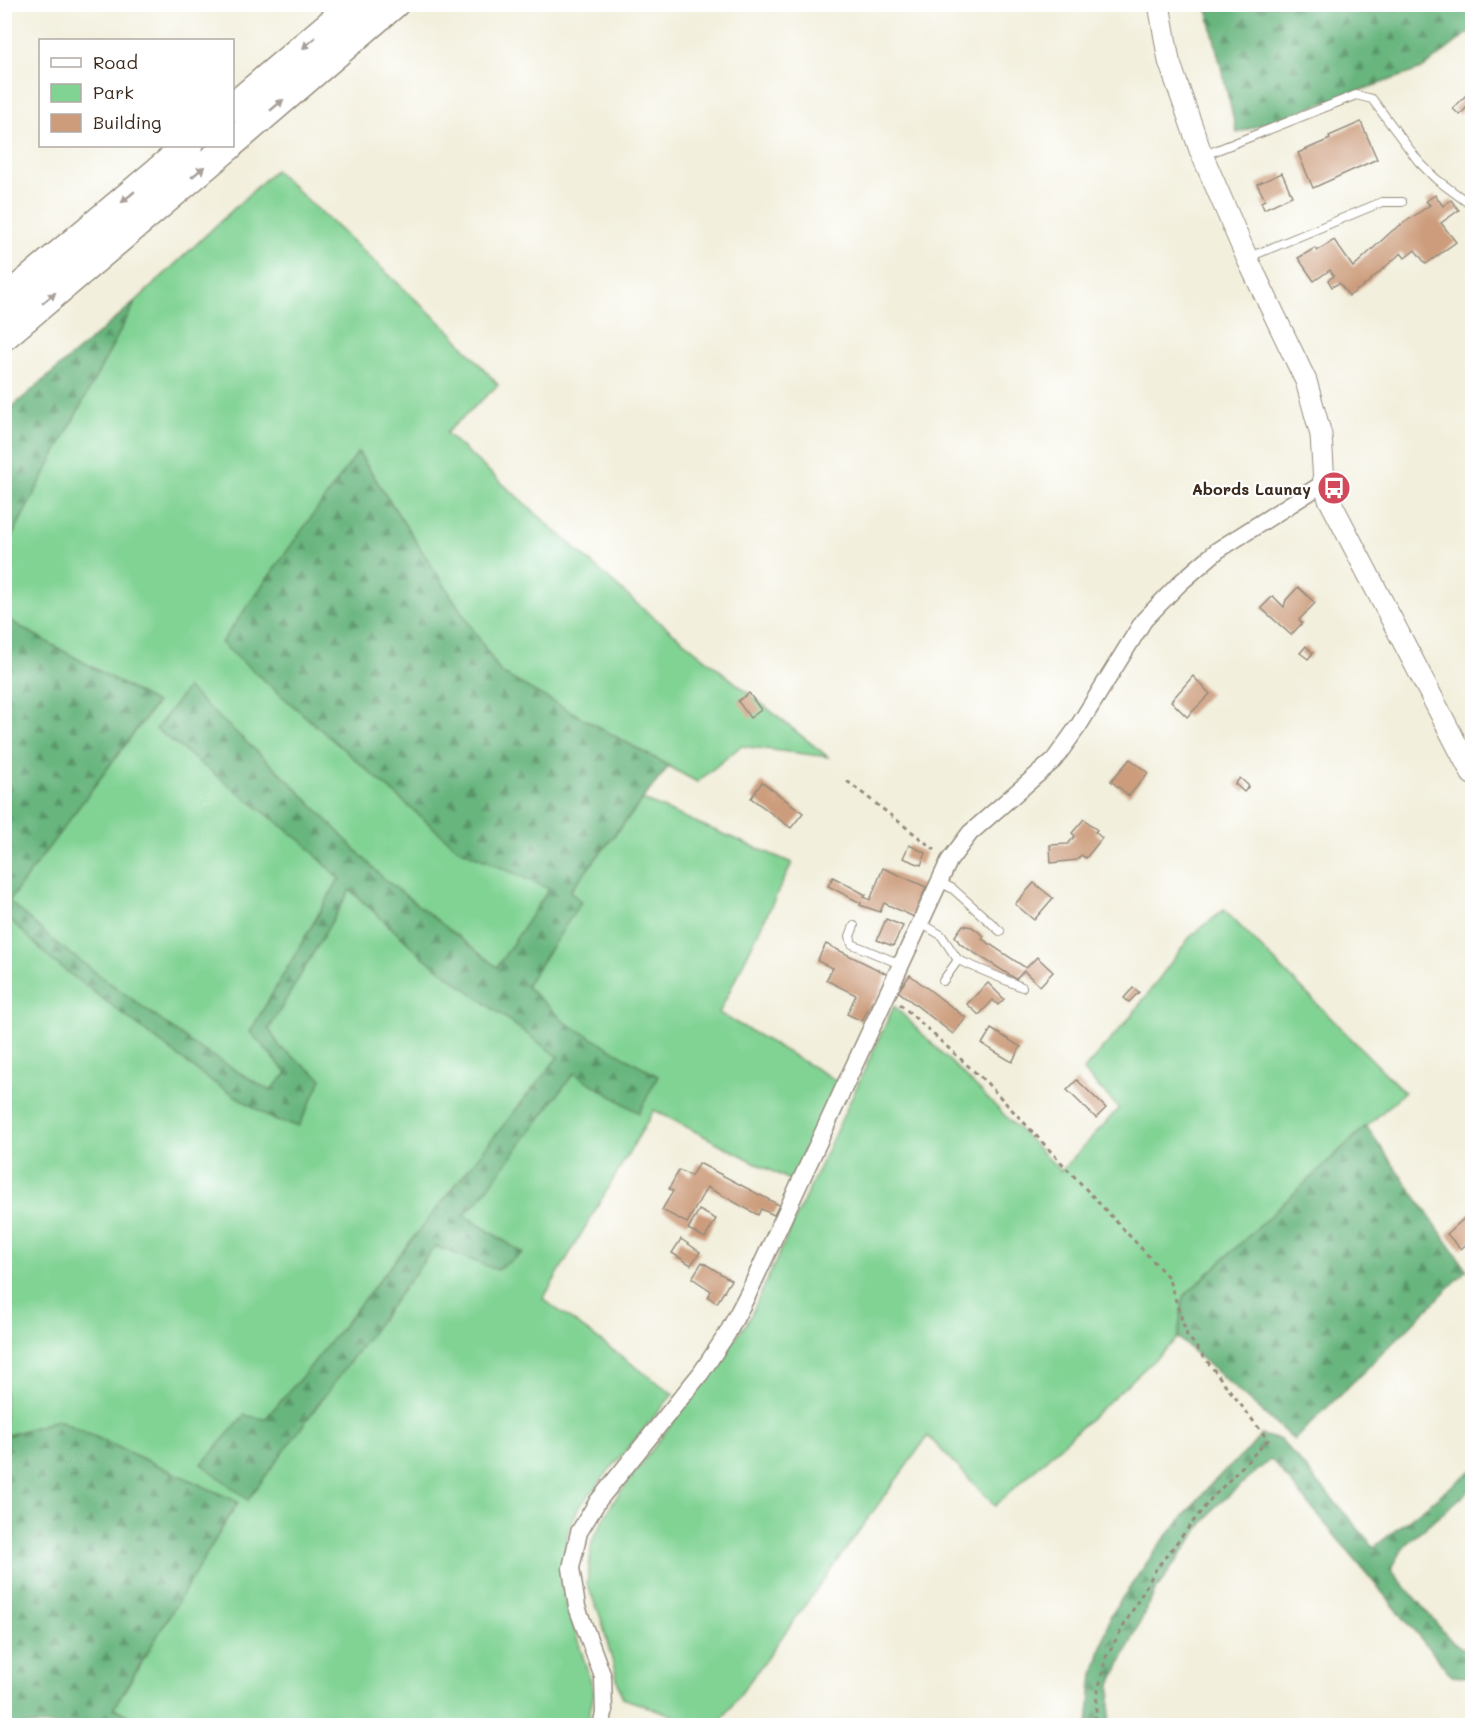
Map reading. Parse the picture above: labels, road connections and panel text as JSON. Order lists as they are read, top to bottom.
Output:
{
  "places": {
    "bus stop": ["Abords Launay"]
  },
  "legend": ["Road", "Park", "Building"]
}
